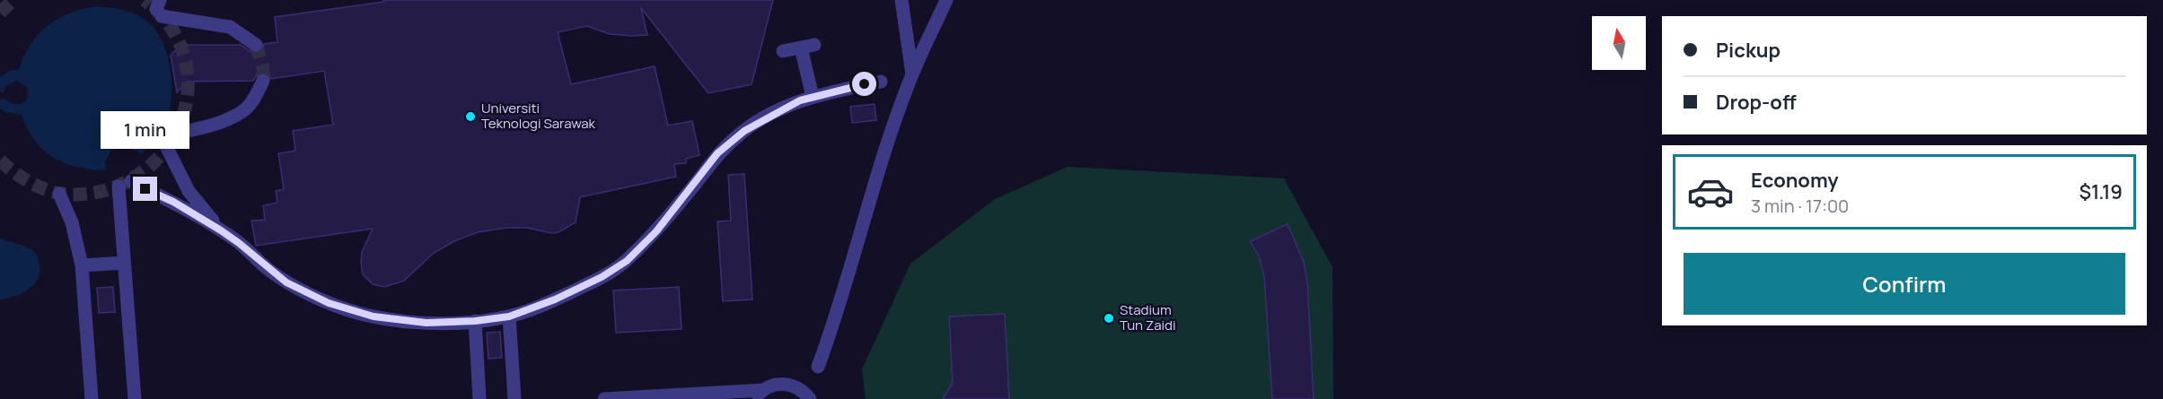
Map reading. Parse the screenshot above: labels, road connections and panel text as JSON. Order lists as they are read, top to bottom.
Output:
{
  "places": ["Universiti Teknologi Sarawak", "Stadium Tun Zaidi"],
  "north": "top",
  "page": {
    "banner": ["Pickup", "Drop-off"],
    "bubble": "1 min",
    "list": [
      {
        "name": "Economy",
        "note": "3 min · 17:00",
        "value": "$1.19"
      }
    ],
    "buttons": "Confirm"
  }
}
